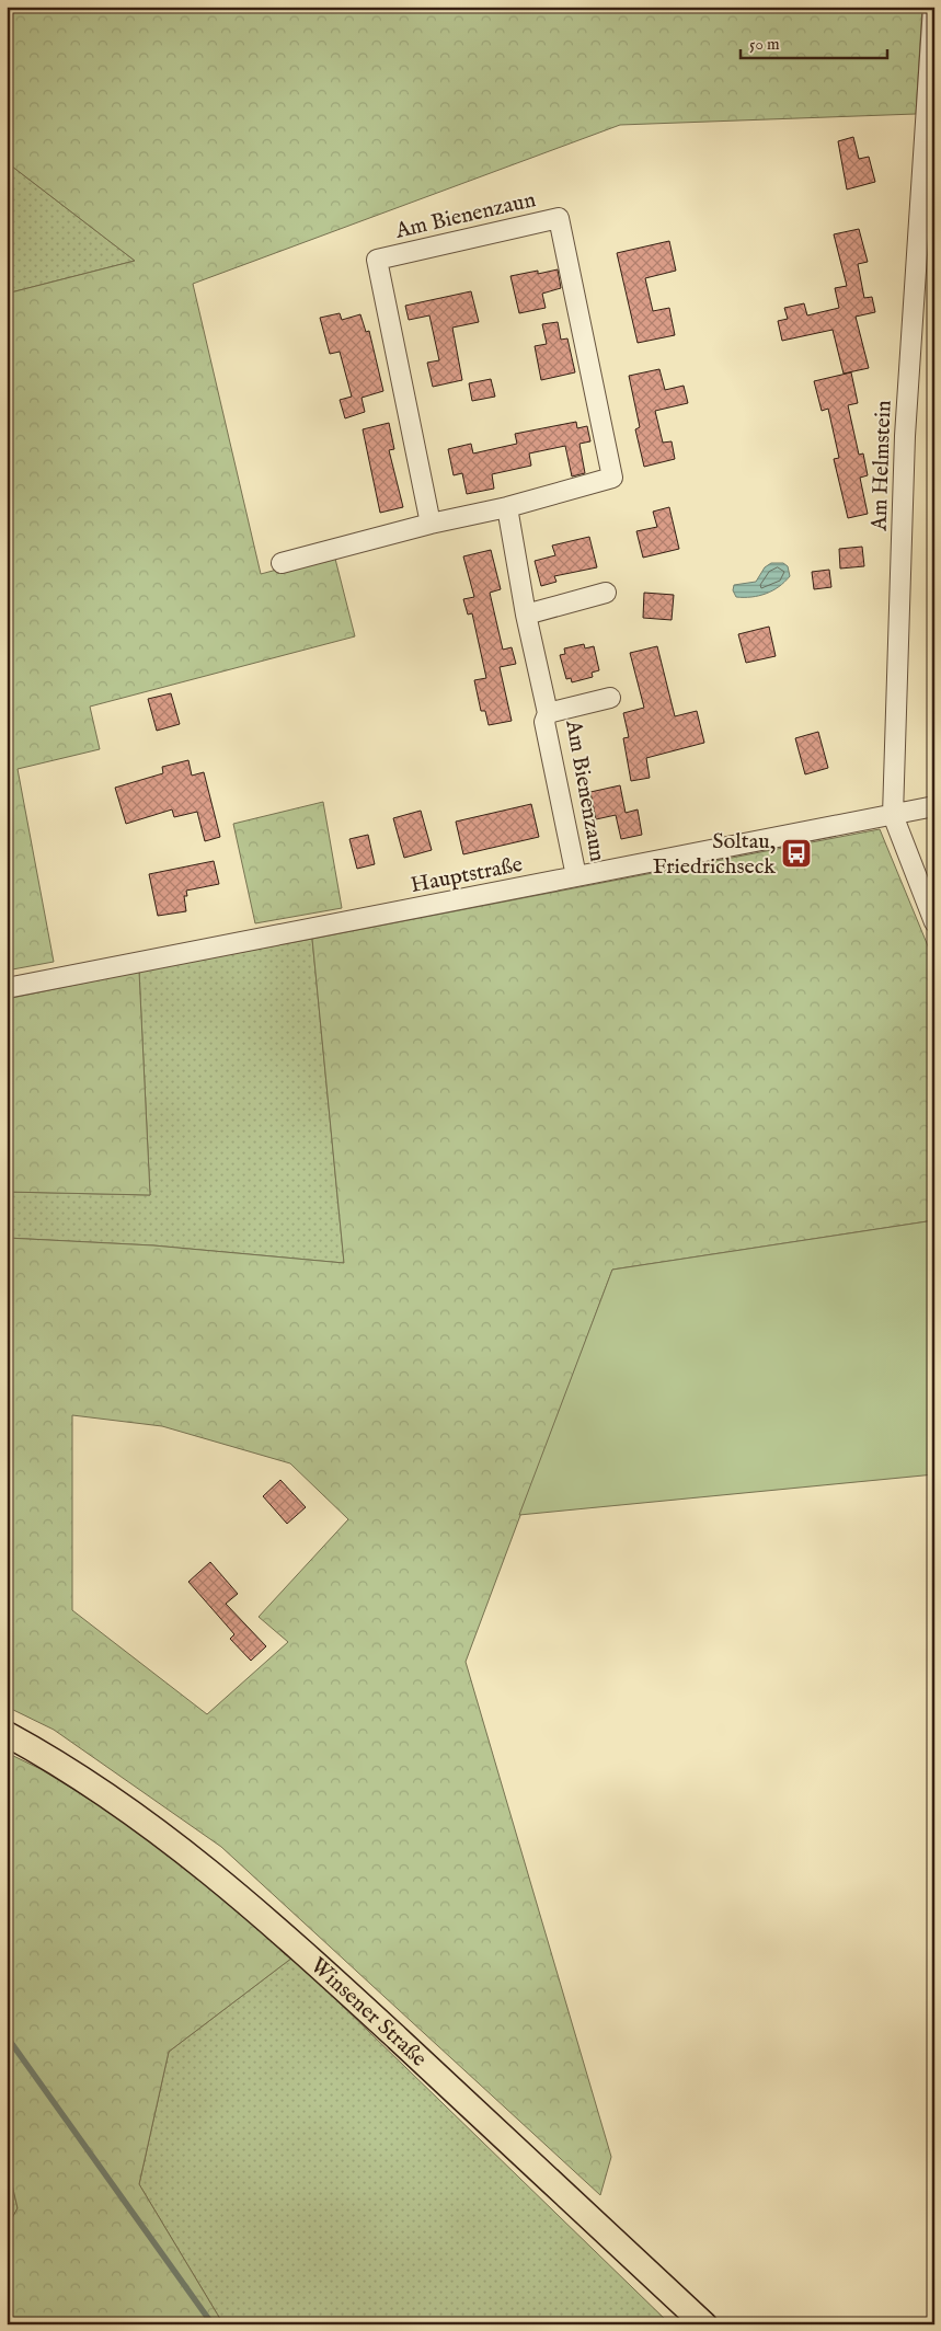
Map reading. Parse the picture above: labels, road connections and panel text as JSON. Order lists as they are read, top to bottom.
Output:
{
  "streets": {
    "main road": ["Winsener Straße"],
    "street": ["Am Bienenzaun", "Am Helmstein", "Hauptstraße"]
  },
  "crossings": [
    ["Am Bienenzaun", "Hauptstraße"],
    ["Am Helmstein", "Hauptstraße"]
  ],
  "places": {
    "bus stop": ["Soltau, Friedrichseck"]
  },
  "scale_bar": "50 m"
}
